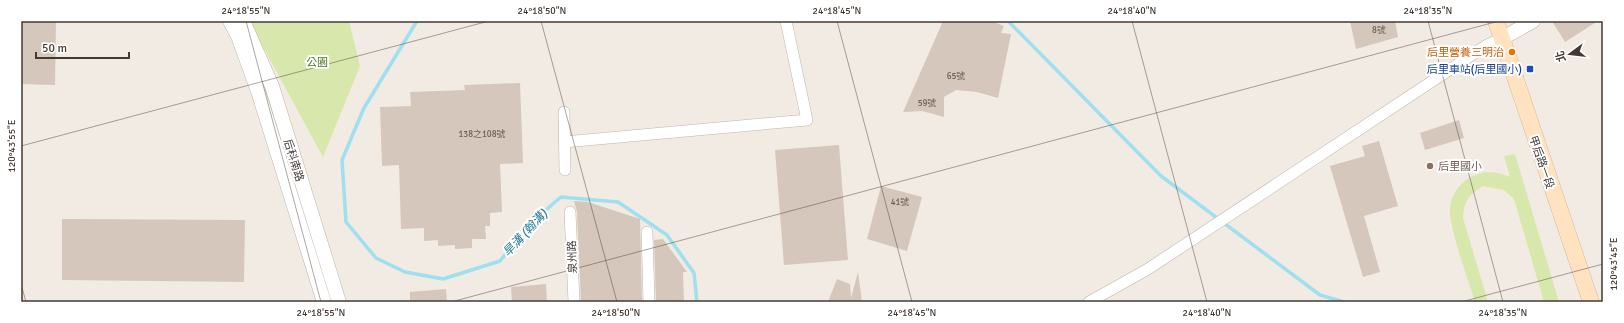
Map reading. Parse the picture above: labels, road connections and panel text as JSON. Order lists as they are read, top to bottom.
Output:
{
  "streets": {
    "main road": ["甲后路一段"],
    "street": ["后科南路", "泉州路"]
  },
  "water": ["旱溝 (翰溝)"],
  "parks": ["公園"],
  "places": {
    "other": ["后里營養三明治", "后里國小"],
    "transit": ["后里車站(后里國小)"]
  },
  "house_numbers": [
    "8號",
    "65號",
    "59號",
    "138之108號",
    "41號"
  ],
  "scale_bar": "50 m",
  "north": "left",
  "coordinates": [
    "24°18'55\"N",
    "24°18'50\"N",
    "24°18'45\"N",
    "24°18'40\"N",
    "24°18'35\"N",
    "120°43'55\"E",
    "120°43'45\"E"
  ]
}
